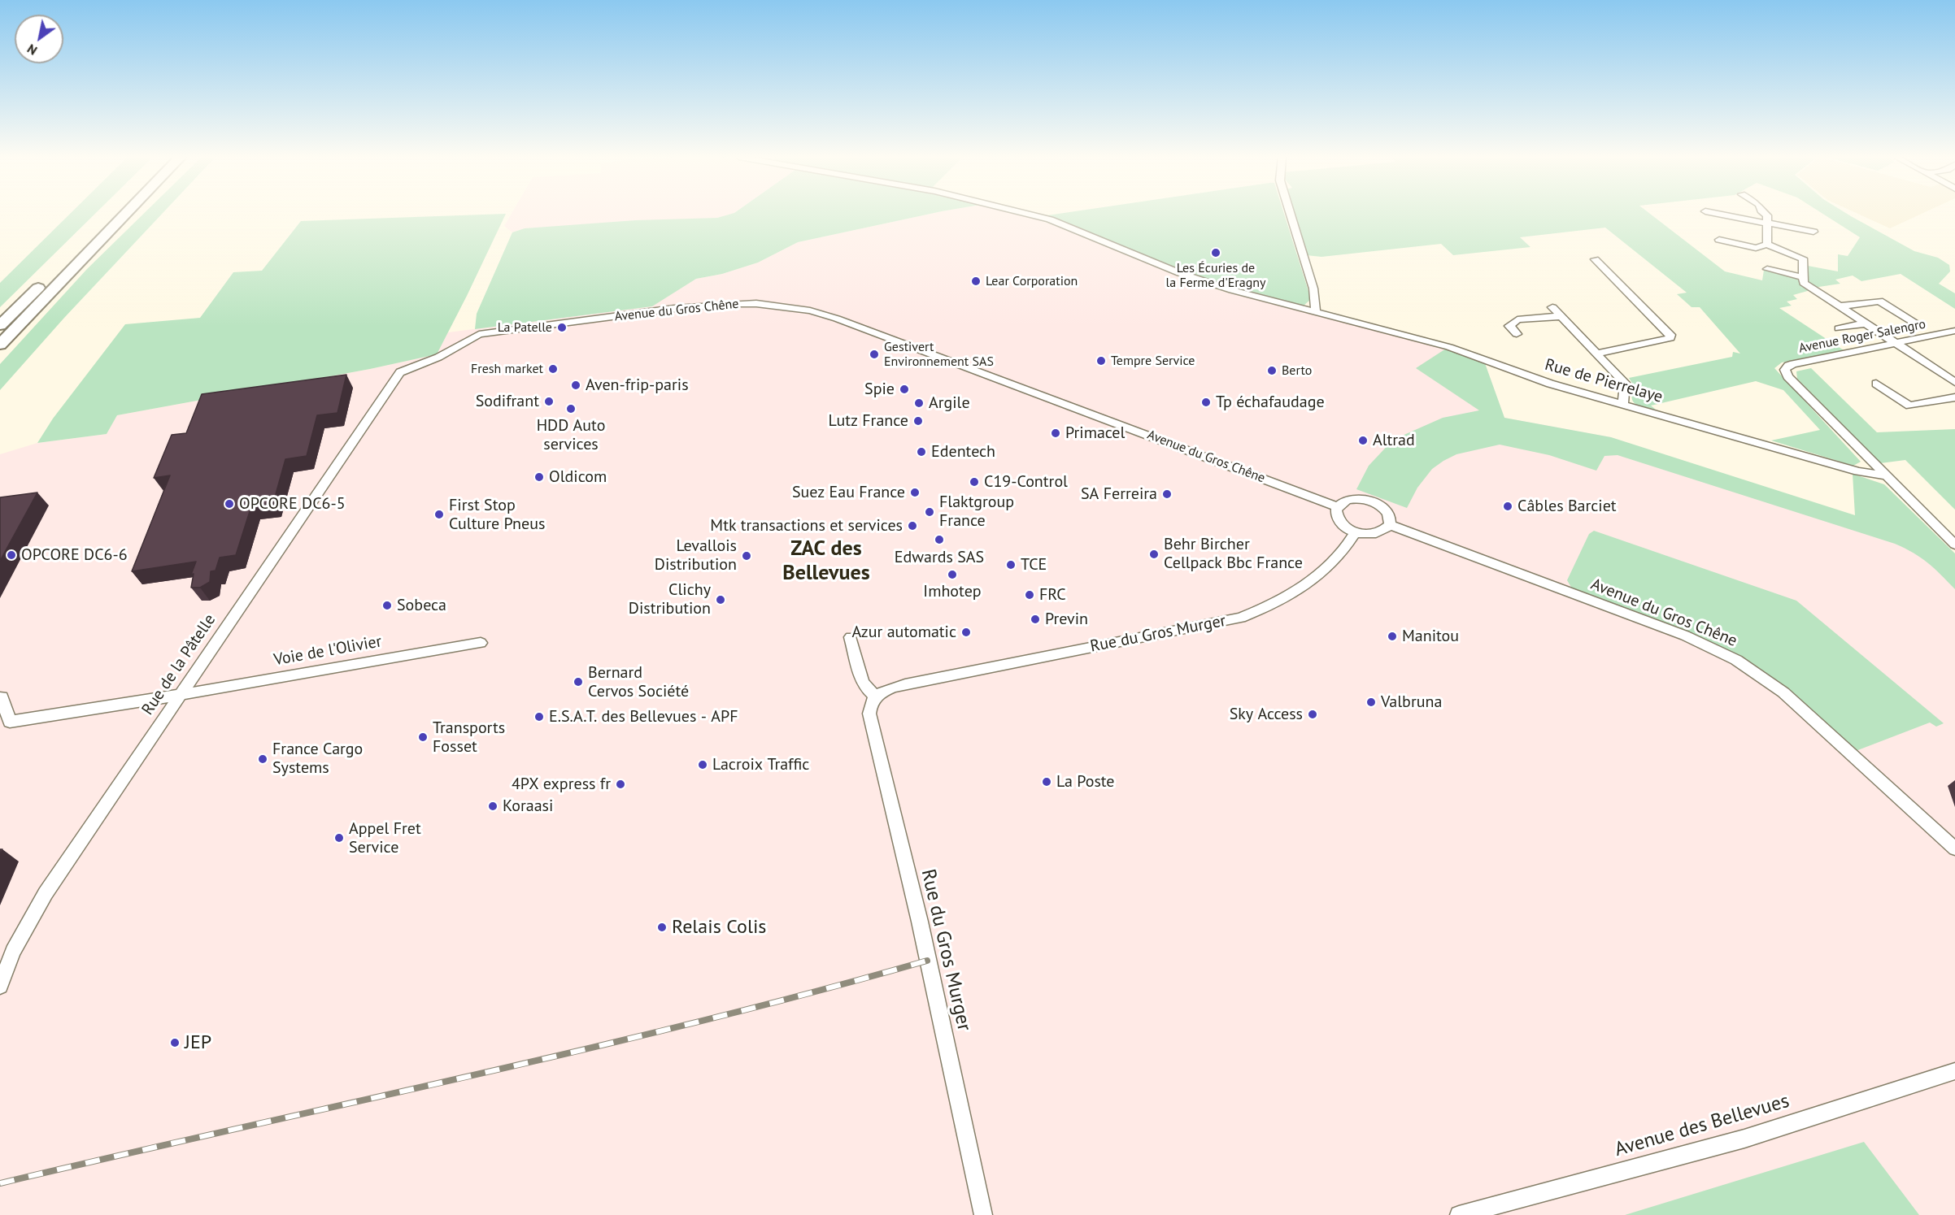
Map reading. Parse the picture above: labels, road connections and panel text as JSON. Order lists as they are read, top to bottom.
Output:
{
  "streets": {
    "street": [
      "Avenue du Gros Chêne",
      "Avenue Roger Salengro",
      "Rue de Pierrelaye",
      "Rue du Gros Murger",
      "Voie de l'Olivier",
      "Rue de la Pâtelle",
      "Avenue des Bellevues"
    ]
  },
  "crossings": [
    ["Avenue du Gros Chêne", "Rue du Gros Murger"],
    ["Avenue du Gros Chêne", "Rue de la Pâtelle"],
    ["Avenue Roger Salengro", "Rue de Pierrelaye"],
    ["Voie de l'Olivier", "Rue de la Pâtelle"]
  ],
  "districts": ["ZAC des Bellevues"],
  "places": [
    "Les Écuries de la Ferme d'Eragny",
    "Lear Corporation",
    "La Patelle",
    "Gestivert Environnement SAS",
    "Tempre Service",
    "Fresh market",
    "Berto",
    "Aven-frip-paris",
    "Spie",
    "Sodifrant",
    "Tp échafaudage",
    "Argile",
    "HDD Auto services",
    "Lutz France",
    "Primacel",
    "Altrad",
    "Edentech",
    "Oldicom",
    "C19-Control",
    "Suez Eau France",
    "SA Ferreira",
    "OPCORE DC6-5",
    "Câbles Barciet",
    "Flaktgroup France",
    "First Stop Culture Pneus",
    "Mtk transactions et services",
    "Edwards SAS",
    "Behr Bircher Cellpack Bbc France",
    "OPCORE DC6-6",
    "Levallois Distribution",
    "TCE",
    "Imhotep",
    "FRC",
    "Clichy Distribution",
    "Sobeca",
    "Previn",
    "Azur automatic",
    "Manitou",
    "Bernard Cervos Société",
    "Valbruna",
    "Sky Access",
    "E.S.A.T. des Bellevues - APF",
    "Transports Fosset",
    "France Cargo Systems",
    "Lacroix Traffic",
    "La Poste",
    "4PX express fr",
    "Koraasi",
    "Appel Fret Service",
    "Relais Colis",
    "JEP"
  ],
  "north": "bottom left"
}
